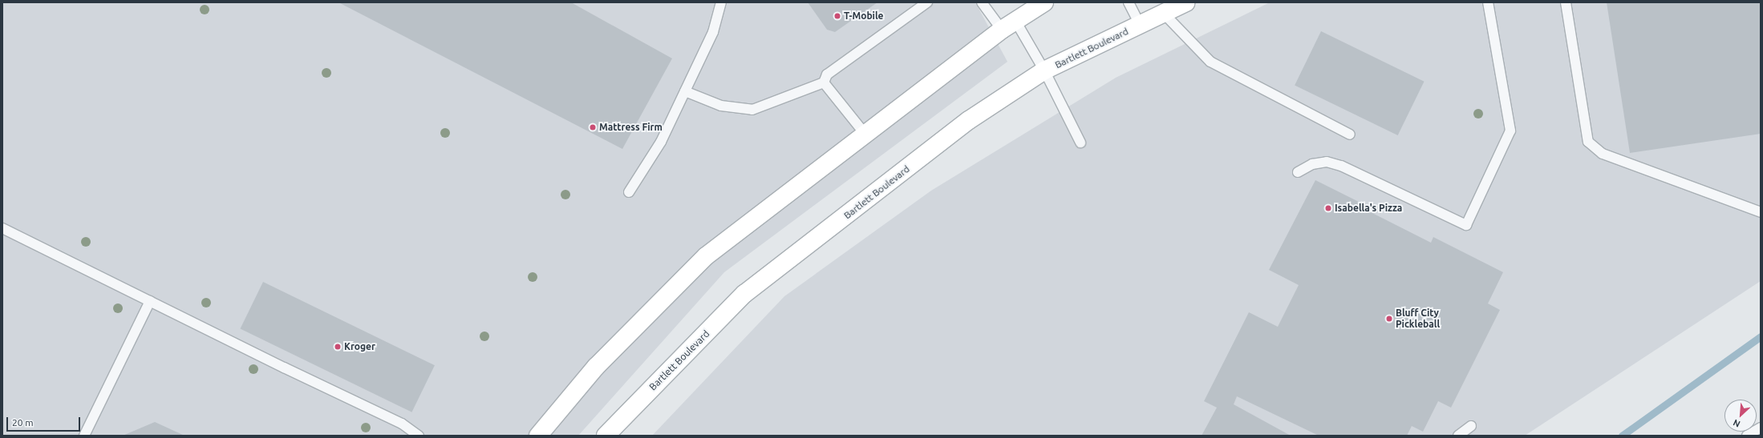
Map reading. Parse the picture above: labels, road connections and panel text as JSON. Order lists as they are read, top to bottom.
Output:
{
  "streets": {
    "main road": ["Bartlett Boulevard"]
  },
  "places": [
    "T-Mobile",
    "Mattress Firm",
    "Isabella's Pizza",
    "Bluff City Pickleball",
    "Kroger"
  ],
  "scale_bar": "20 m",
  "north": "bottom left"
}
